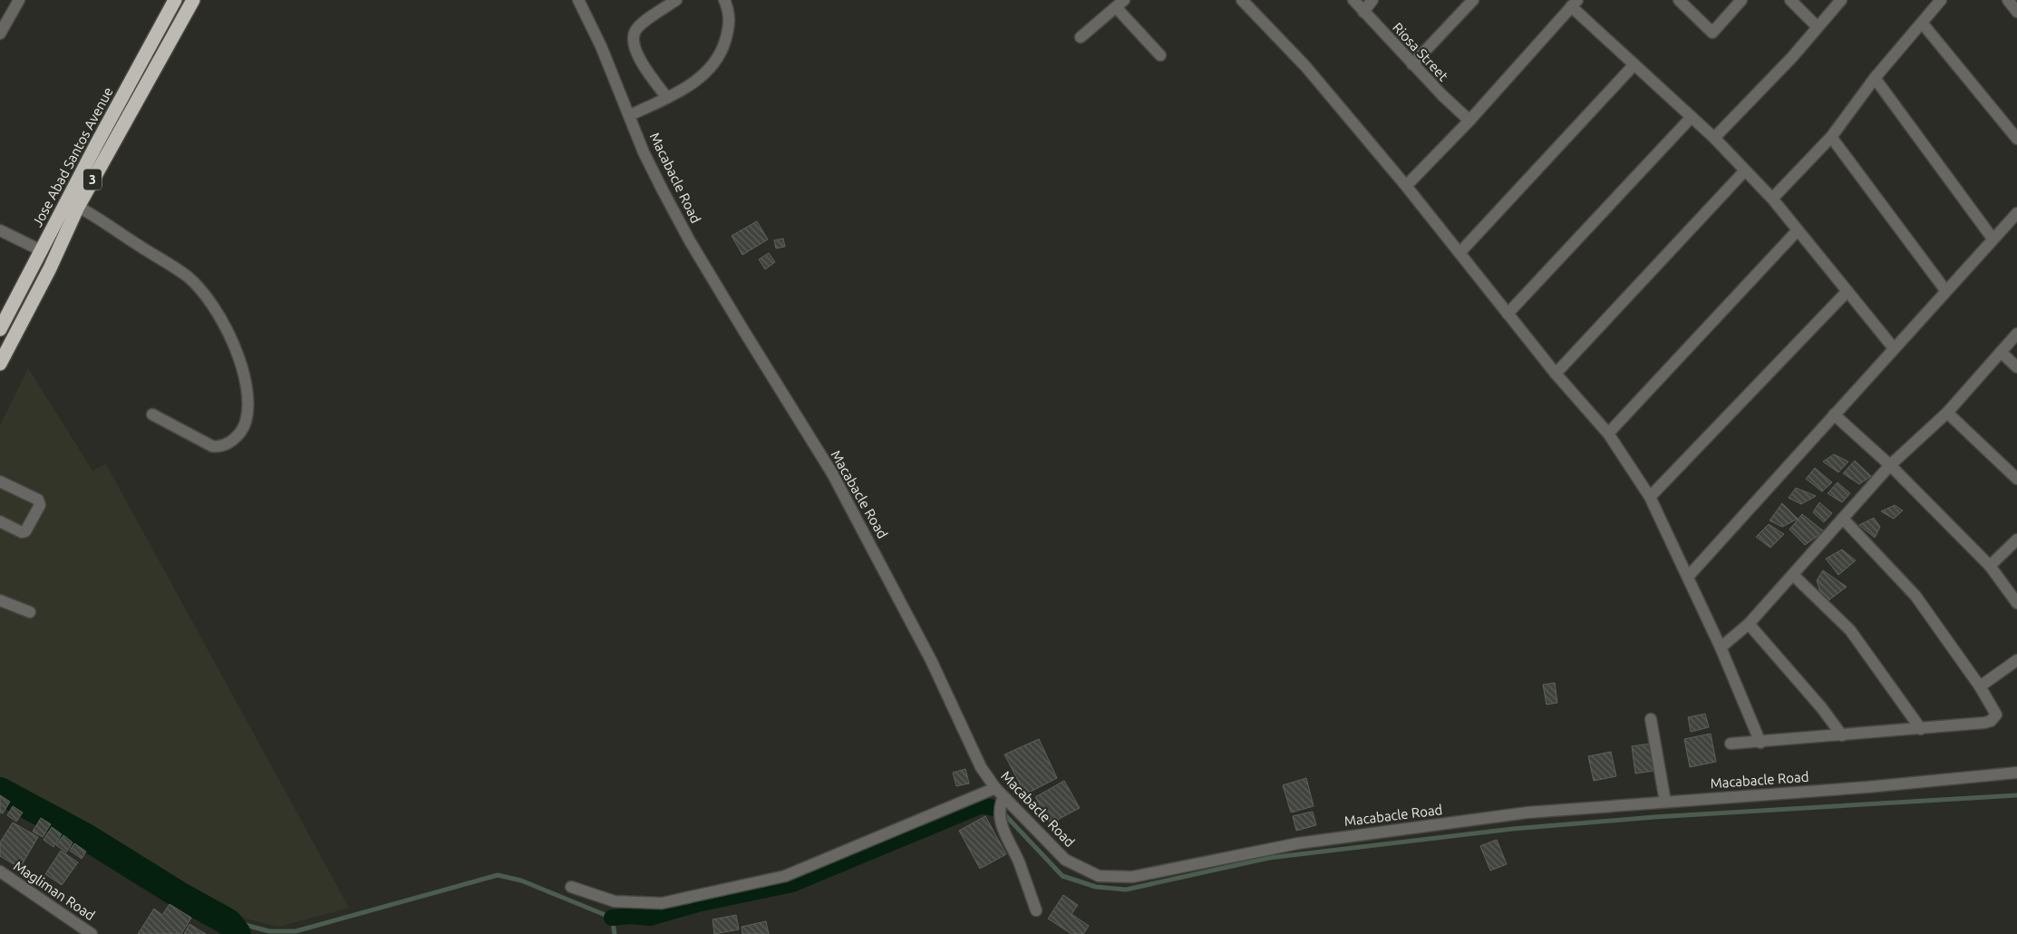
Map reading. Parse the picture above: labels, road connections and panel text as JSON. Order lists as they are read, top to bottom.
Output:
{
  "streets": {
    "highway": ["Jose Abad Santos Avenue", "3"],
    "street": ["Riosa Street", "Macabacle Road", "Magliman Road"]
  }
}
